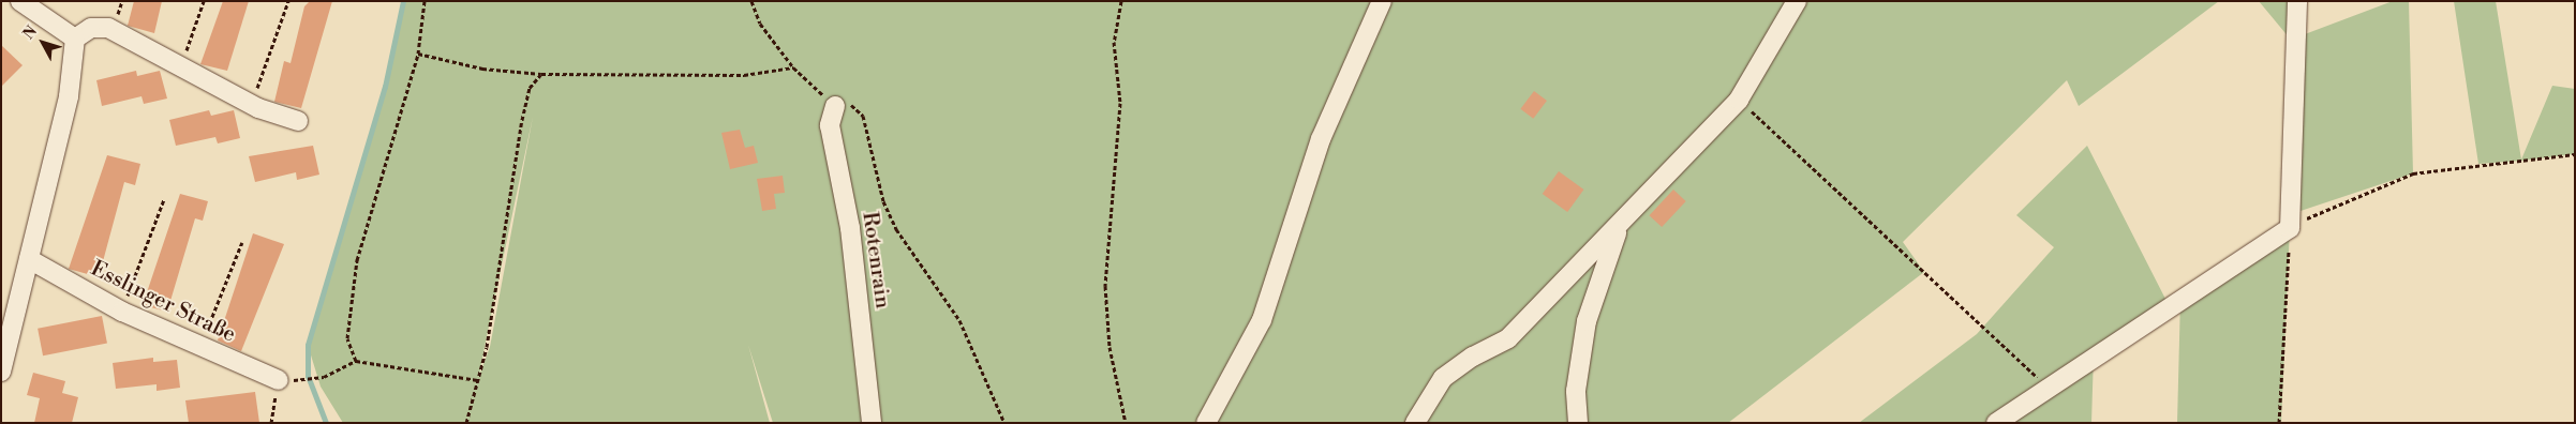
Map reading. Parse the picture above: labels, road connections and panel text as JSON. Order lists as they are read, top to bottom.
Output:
{
  "streets": {
    "street": ["Rotenrain", "Esslinger Straße"]
  },
  "north": "top left"
}
